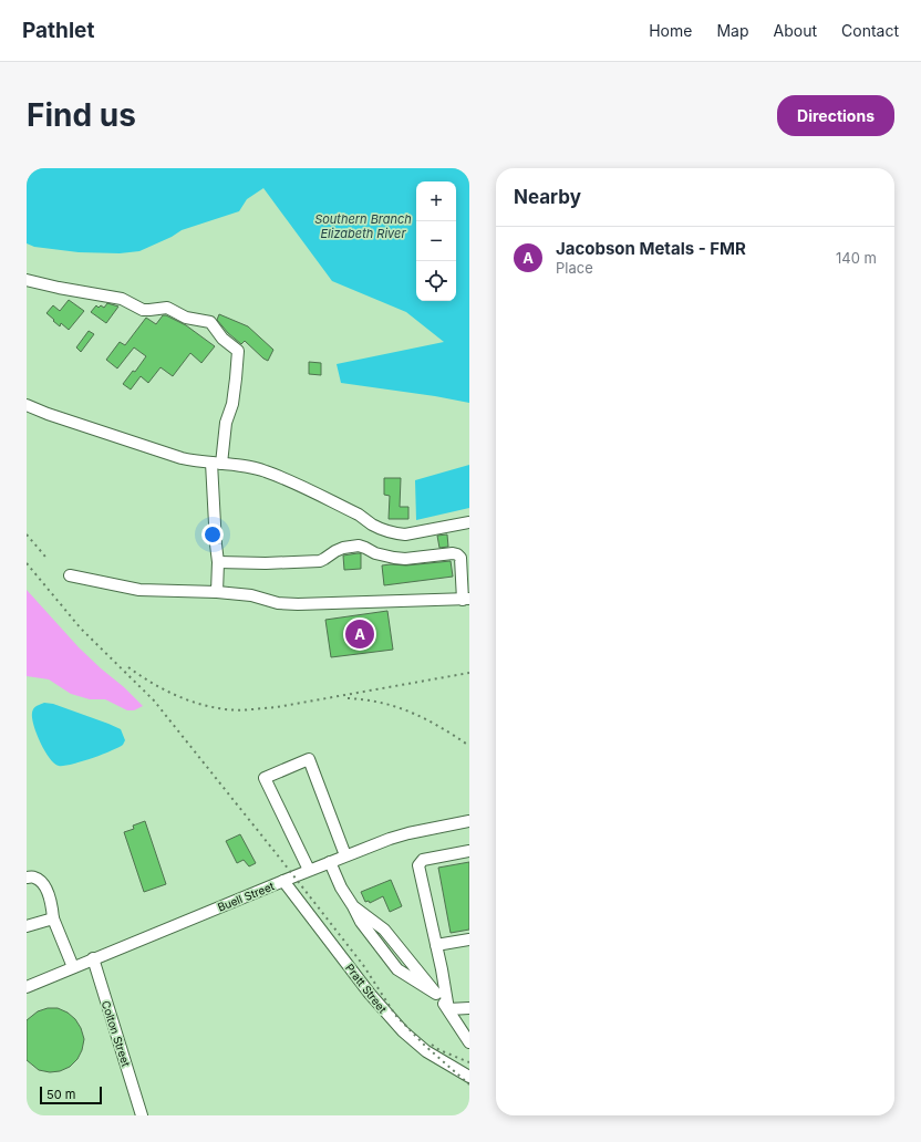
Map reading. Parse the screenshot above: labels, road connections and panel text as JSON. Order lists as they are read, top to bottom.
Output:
{
  "streets": {
    "street": ["Buell Street", "Pratt Street", "Colton Street"]
  },
  "crossings": [
    ["Buell Street", "Pratt Street"],
    ["Buell Street", "Colton Street"]
  ],
  "water": ["Southern Branch Elizabeth River"],
  "scale_bar": "50 m",
  "page": {
    "header": "Pathlet",
    "nav": [
      "Home",
      "Map",
      "About",
      "Contact"
    ],
    "buttons": "Directions",
    "title": "Find us",
    "heading": "Nearby",
    "map_buttons": ["+", "−"],
    "list": [
      {
        "mark": "A",
        "name": "Jacobson Metals - FMR",
        "note": "Place",
        "value": "140 m"
      }
    ],
    "pins": "A",
    "scale": "50 m"
  }
}
